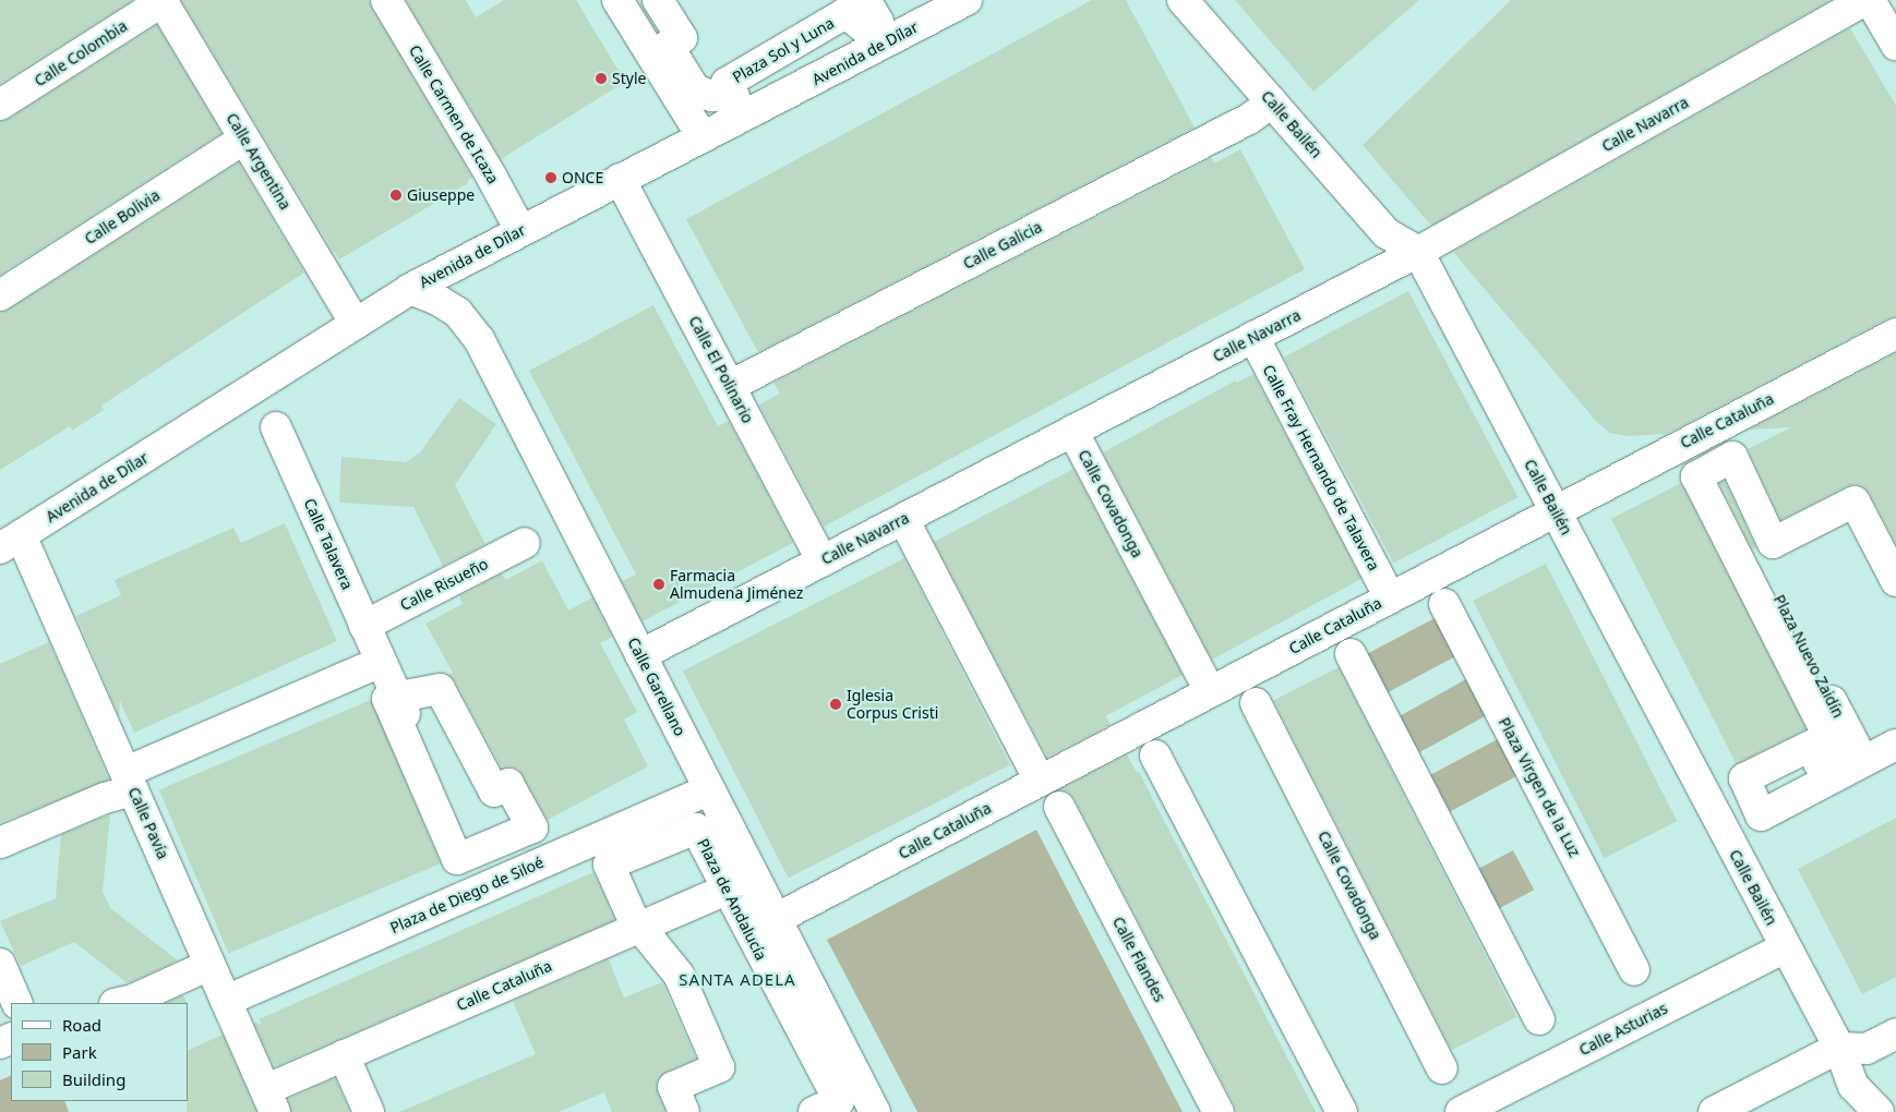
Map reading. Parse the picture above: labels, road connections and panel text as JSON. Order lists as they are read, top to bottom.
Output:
{
  "streets": {
    "street": [
      "Plaza Sol y Luna",
      "Calle Colombia",
      "Avenida de Dílar",
      "Calle Carmen de Icaza",
      "Calle Bailén",
      "Calle Navarra",
      "Calle Argentina",
      "Calle Bolivia",
      "Calle Galicia",
      "Calle El Polinario",
      "Calle Cataluña",
      "Calle Fray Hernando de Talavera",
      "Calle Covadonga",
      "Calle Talavera",
      "Calle Risueño",
      "Plaza Nuevo Zaidín",
      "Calle Garellano",
      "Plaza Virgen de la Luz",
      "Calle Pavía",
      "Plaza de Diego de Siloé",
      "Plaza de Andalucía",
      "Calle Flandes",
      "Calle Asturias"
    ]
  },
  "crossings": [
    ["Calle Colombia", "Calle Argentina"],
    ["Avenida de Dílar", "Calle Carmen de Icaza"],
    ["Avenida de Dílar", "Calle Argentina"],
    ["Avenida de Dílar", "Calle El Polinario"],
    ["Avenida de Dílar", "Calle Garellano"],
    ["Avenida de Dílar", "Calle Pavía"],
    ["Calle Bailén", "Calle Navarra"],
    ["Calle Bailén", "Calle Galicia"],
    ["Calle Bailén", "Calle Cataluña"],
    ["Calle Bailén", "Calle Asturias"],
    ["Calle Navarra", "Calle El Polinario"],
    ["Calle Navarra", "Calle Fray Hernando de Talavera"],
    ["Calle Navarra", "Calle Covadonga"],
    ["Calle Navarra", "Calle Garellano"],
    ["Calle Argentina", "Calle Bolivia"],
    ["Calle Galicia", "Calle El Polinario"],
    ["Calle Cataluña", "Calle Fray Hernando de Talavera"],
    ["Calle Cataluña", "Calle Covadonga"],
    ["Calle Cataluña", "Calle Garellano"],
    ["Calle Cataluña", "Calle Pavía"],
    ["Calle Cataluña", "Plaza de Andalucía"],
    ["Calle Talavera", "Calle Risueño"],
    ["Calle Garellano", "Plaza de Diego de Siloé"],
    ["Calle Pavía", "Plaza de Diego de Siloé"]
  ],
  "districts": ["SANTA ADELA"],
  "places": [
    "Style",
    "ONCE",
    "Giuseppe",
    "Farmacia Almudena Jiménez",
    "Iglesia Corpus Cristi"
  ],
  "legend": ["Road", "Park", "Building"]
}
